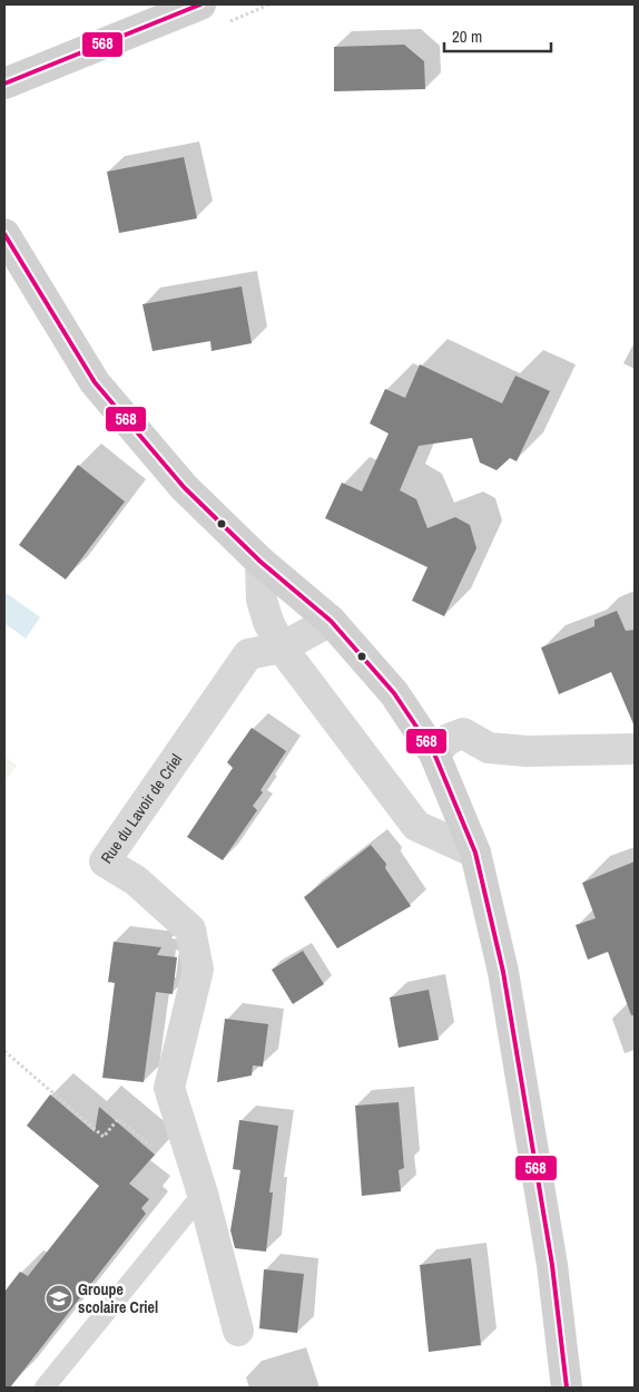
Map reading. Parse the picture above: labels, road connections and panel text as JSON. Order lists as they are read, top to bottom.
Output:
{
  "streets": {
    "street": ["Rue du Lavoir de Criel"]
  },
  "places": {
    "school or university": ["Groupe scolaire Criel"]
  },
  "lines": ["transit line 568"],
  "scale_bar": "20 m"
}
